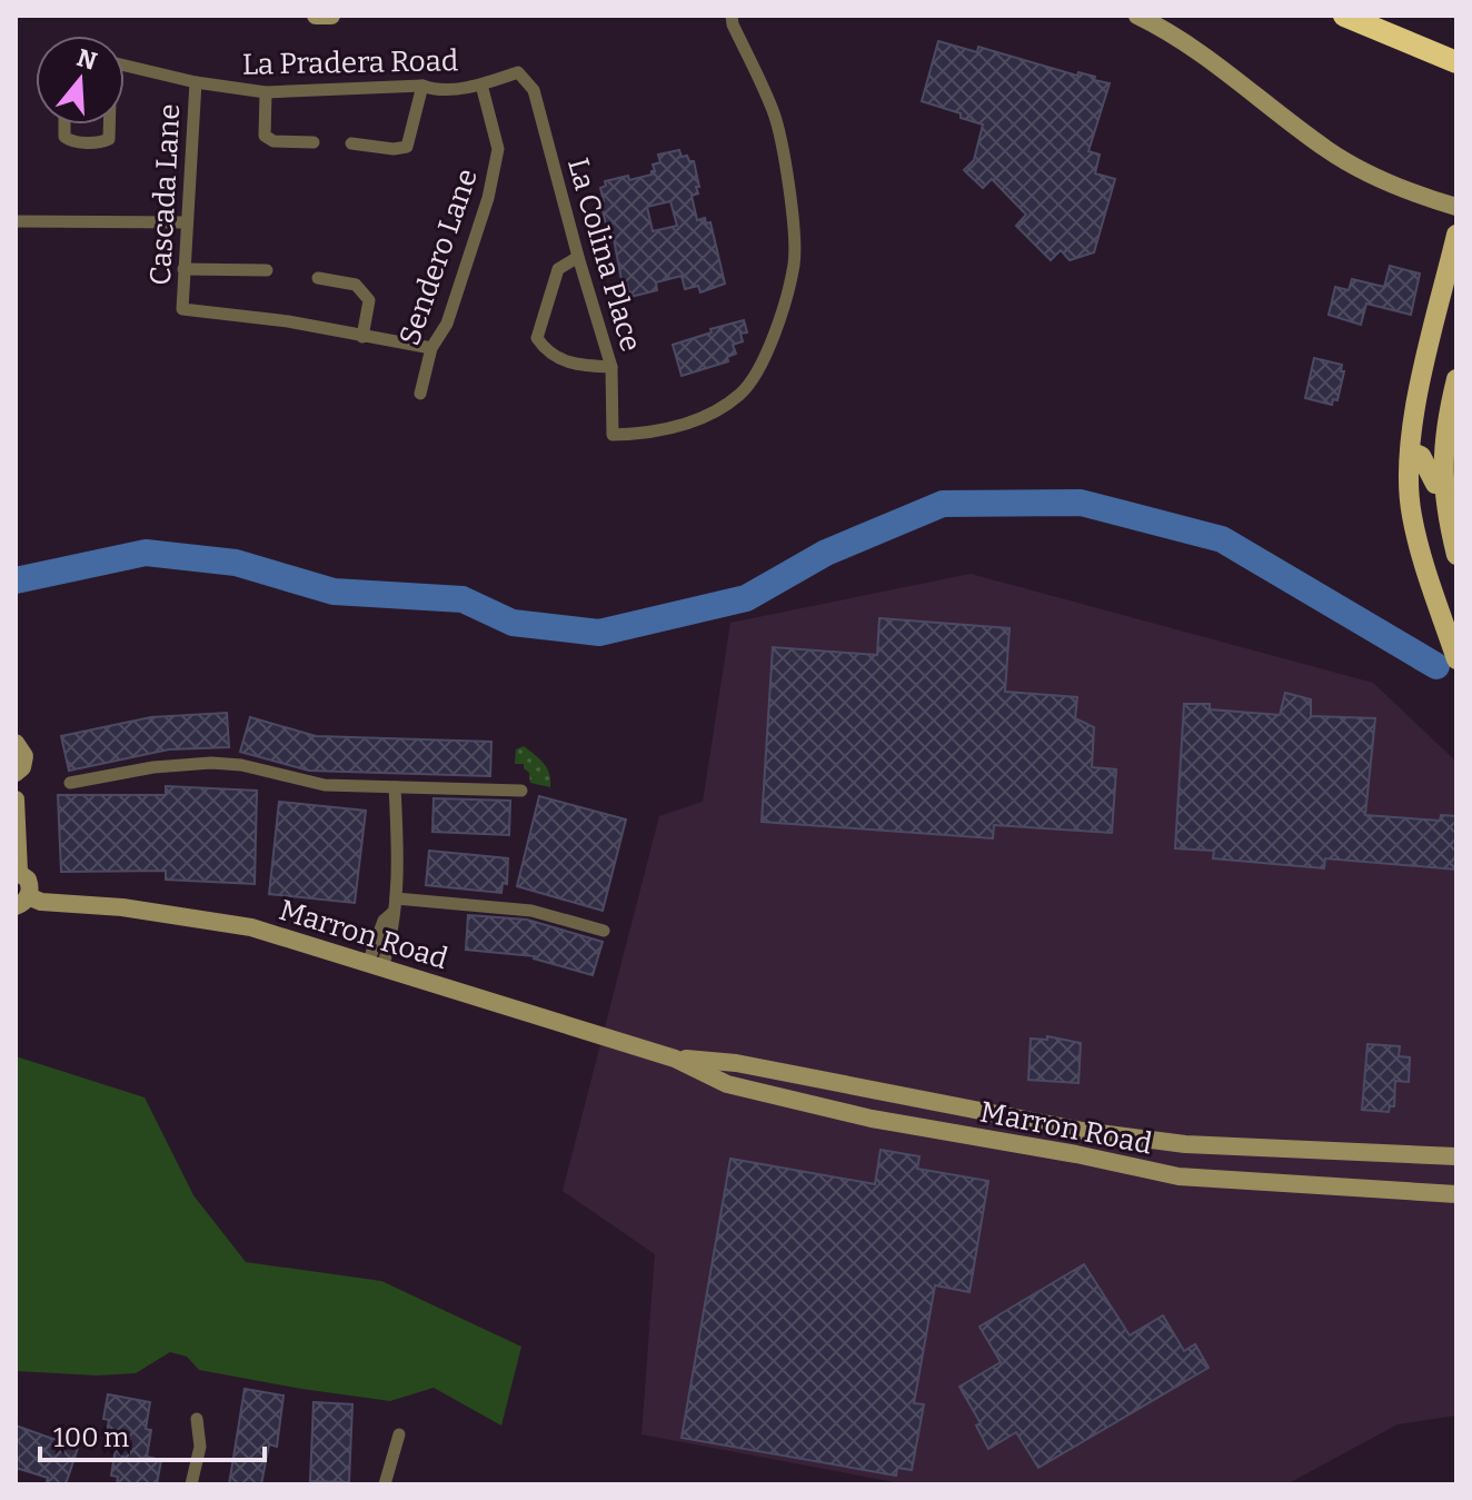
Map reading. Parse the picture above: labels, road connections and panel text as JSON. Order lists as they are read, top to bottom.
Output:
{
  "streets": {
    "street": [
      "La Pradera Road",
      "Cascada Lane",
      "La Colina Place",
      "Sendero Lane",
      "Marron Road"
    ]
  },
  "crossings": [
    ["La Pradera Road", "Cascada Lane"],
    ["La Pradera Road", "La Colina Place"],
    ["La Pradera Road", "Sendero Lane"]
  ],
  "scale_bar": "100 m",
  "north": "top"
}
